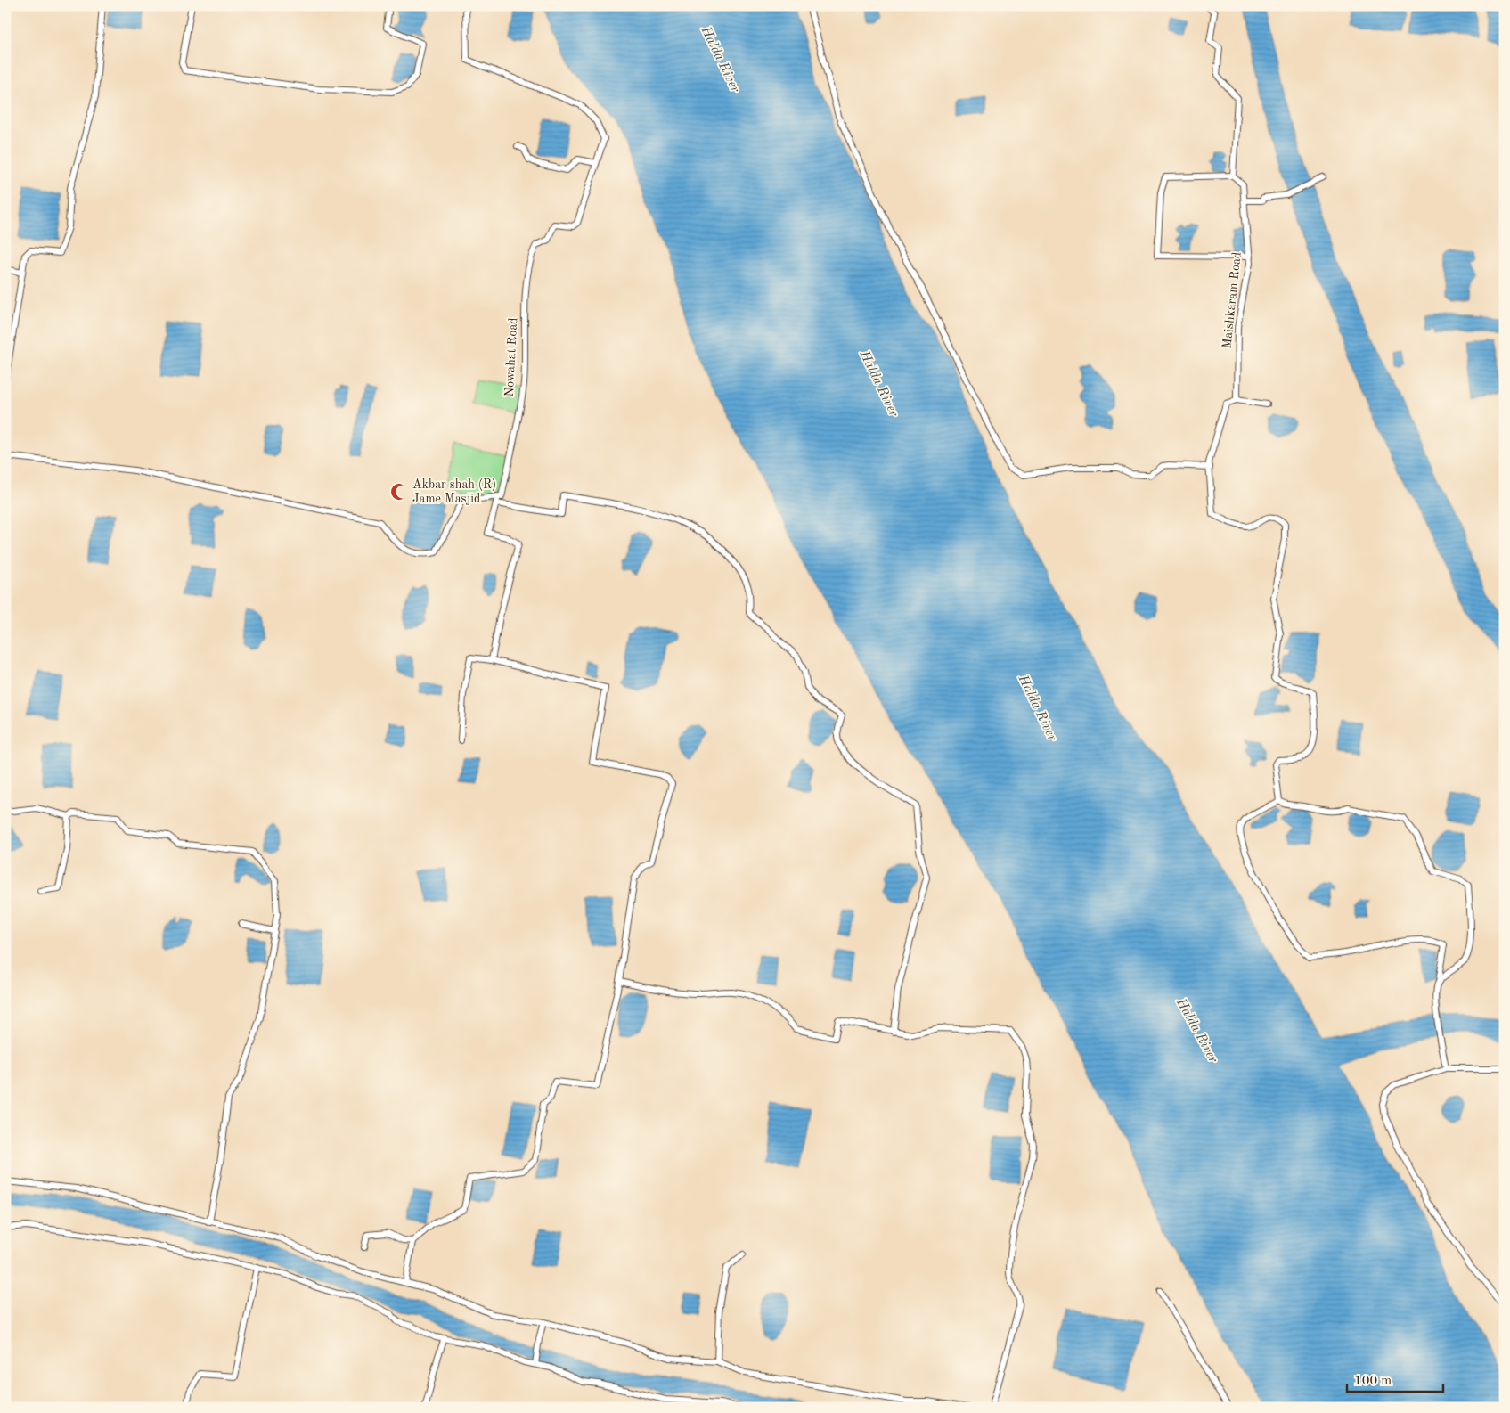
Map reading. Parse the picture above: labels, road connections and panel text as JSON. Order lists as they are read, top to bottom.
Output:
{
  "streets": {
    "street": ["Maishkaram Road", "Nowahat Road"]
  },
  "water": ["Halda River"],
  "places": {
    "mosque": ["Akbar shah (R) Jame Masjid"]
  },
  "scale_bar": "100 m"
}
